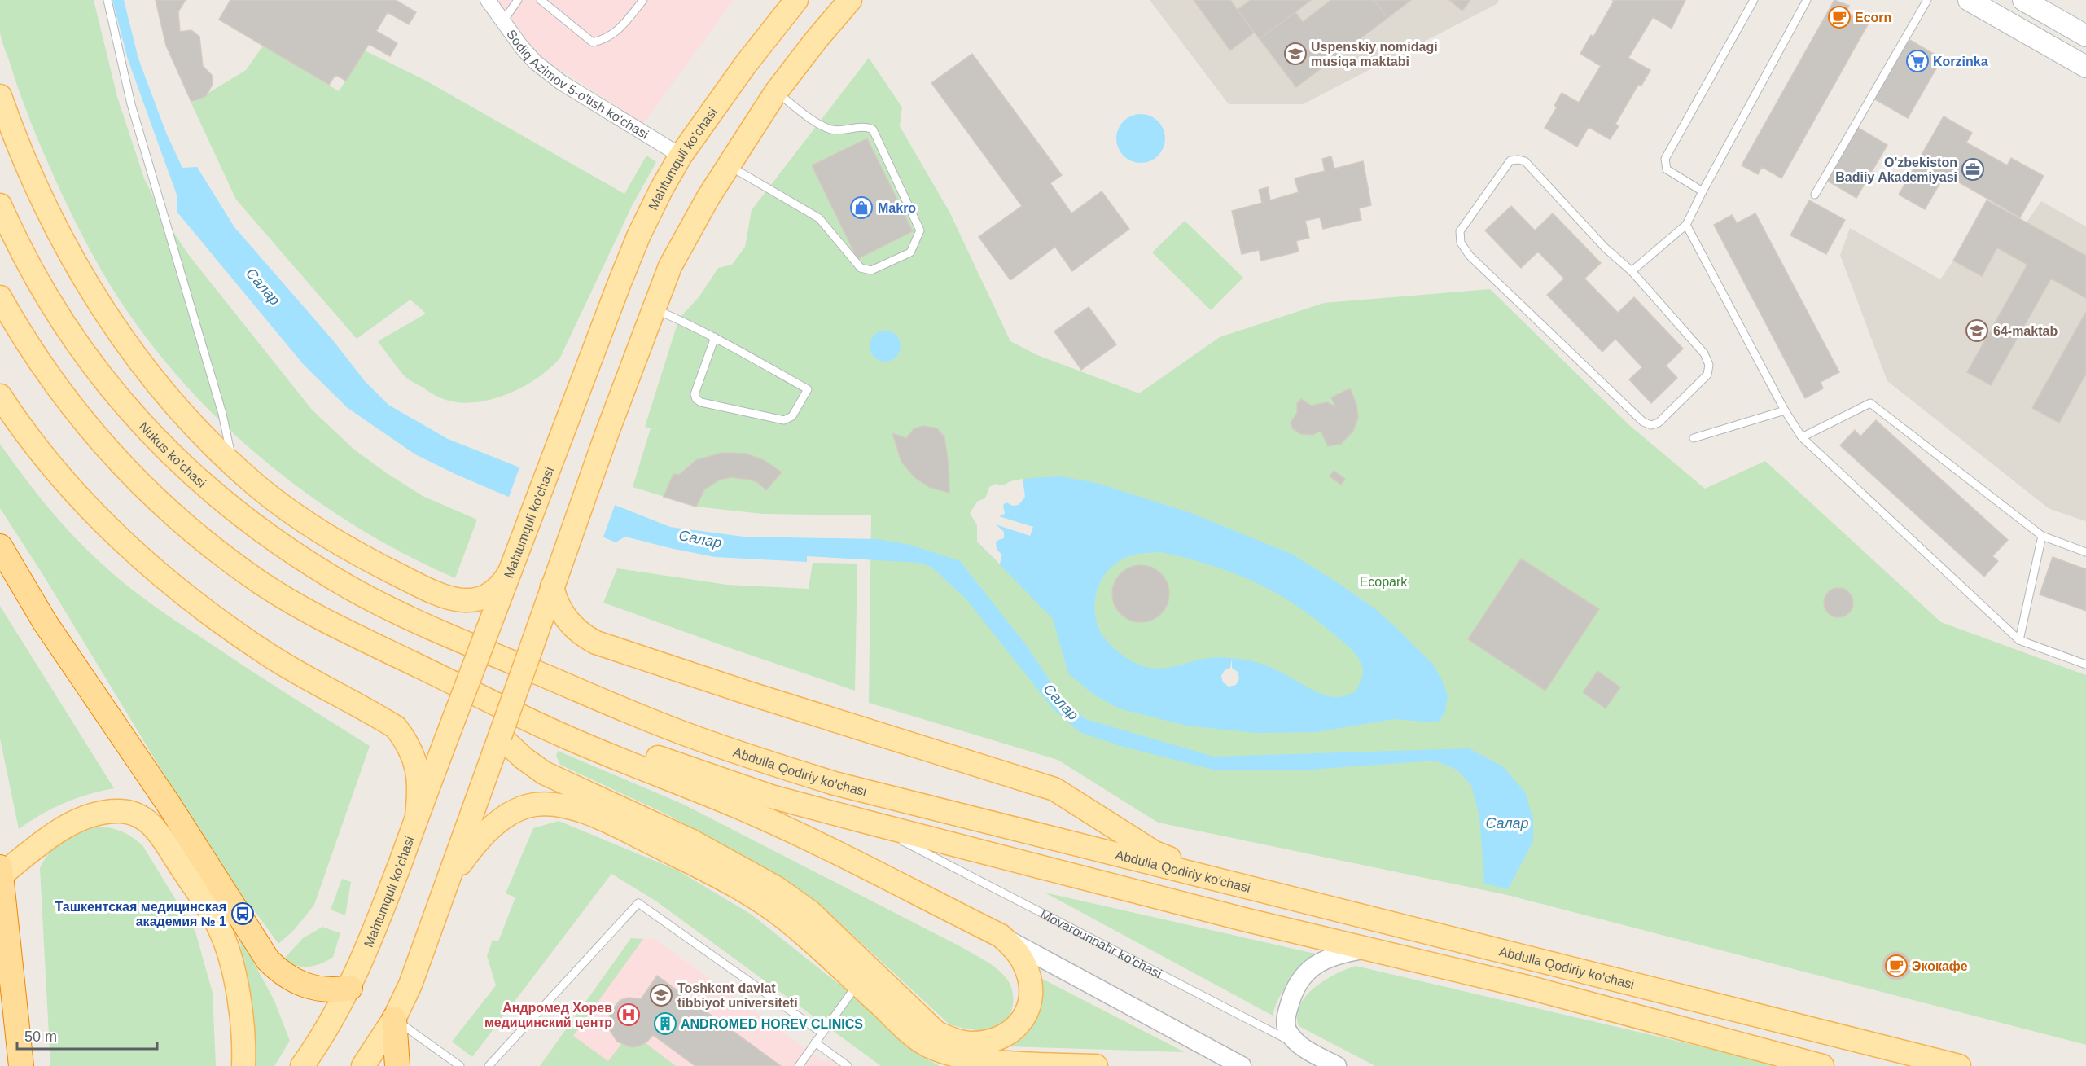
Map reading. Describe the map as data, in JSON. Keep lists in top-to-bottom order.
{
  "streets": {
    "main road": ["Mahtumquli ko'chasi", "Nukus ko'chasi", "Abdulla Qodiriy ko'chasi"],
    "street": ["Sodiq Azimov 5-o'tish ko'chasi", "Movarounnahr ko'chasi"]
  },
  "crossings": [
    ["Sodiq Azimov 5-o'tish ko'chasi", "Mahtumquli ko'chasi"],
    ["Nukus ko'chasi", "Abdulla Qodiriy ko'chasi"]
  ],
  "water": ["Салар"],
  "parks": ["Ecopark"],
  "places": {
    "cafe": ["Ecorn", "Экокафе"],
    "school or university": ["Uspenskiy nomidagi musiqa maktabi", "64-maktab", "Toshkent davlat tibbiyot universiteti"],
    "supermarket": ["Korzinka"],
    "office": ["O'zbekiston Badiiy Akademiyasi"],
    "shop": ["Makro"],
    "bus stop": ["Ташкентская медицинская академия № 1"],
    "hospital": ["Андромед Хорев медицинский центр"],
    "building": ["ANDROMED HOREV CLINICS"]
  },
  "scale_bar": "50 m"
}
